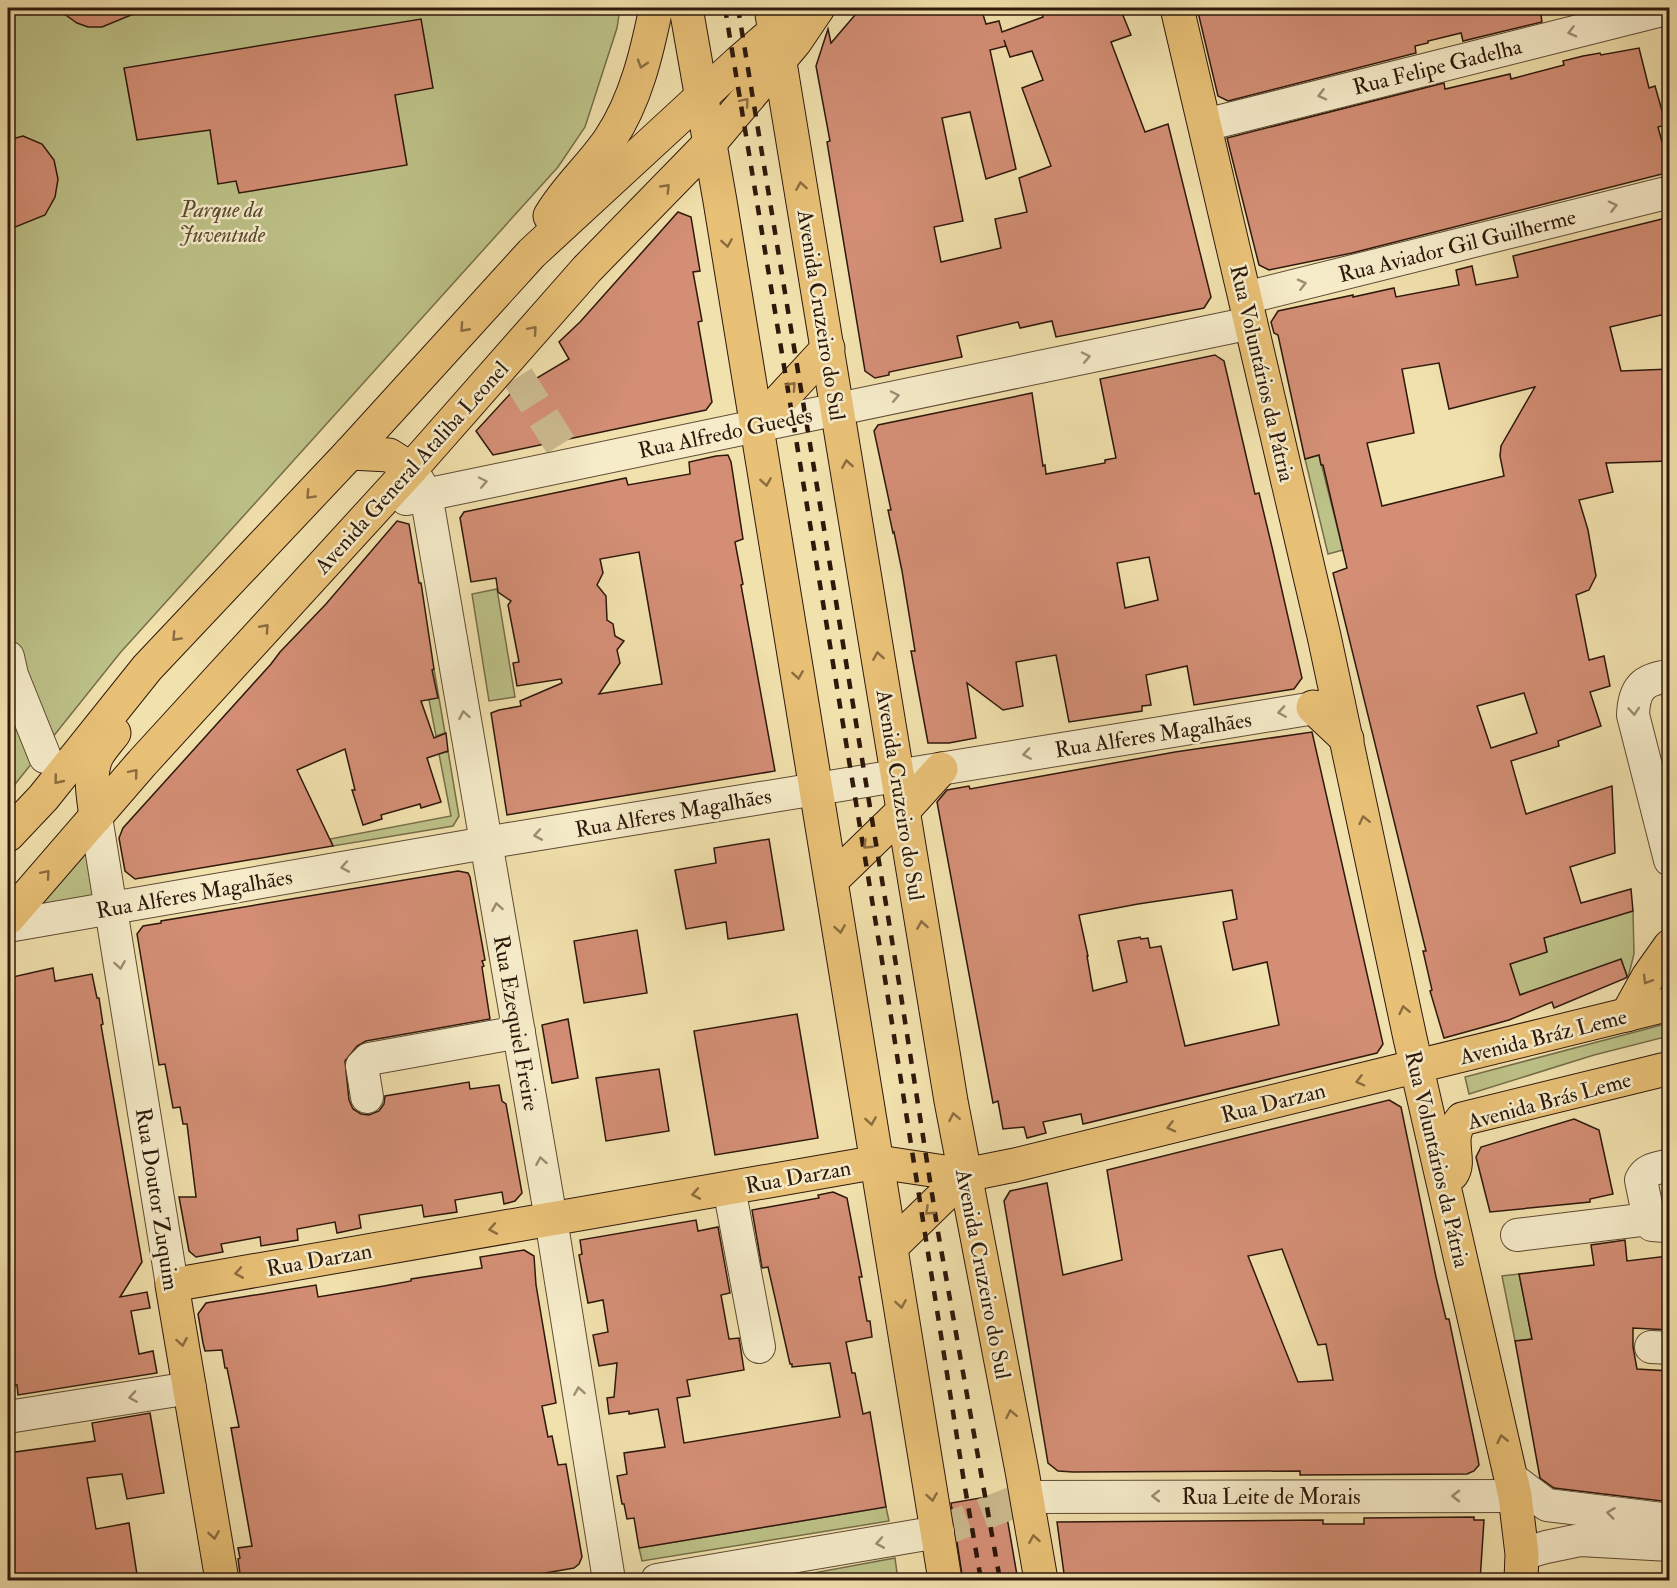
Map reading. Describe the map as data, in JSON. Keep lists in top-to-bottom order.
{
  "streets": {
    "main road": [
      "Avenida Cruzeiro do Sul",
      "Rua Voluntários da Pátria",
      "Avenida General Ataliba Leonel",
      "Avenida Bráz Leme",
      "Avenida Brás Leme",
      "Rua Darzan",
      "Rua Doutor Zuquim"
    ],
    "street": [
      "Rua Felipe Gadelha",
      "Rua Aviador Gil Guilherme",
      "Rua Alfredo Guedes",
      "Rua Alferes Magalhães",
      "Rua Ezequiel Freire",
      "Rua Leite de Morais"
    ]
  },
  "crossings": [
    ["Rua Felipe Gadelha", "Rua Voluntários da Pátria"],
    ["Rua Aviador Gil Guilherme", "Rua Voluntários da Pátria"],
    ["Rua Aviador Gil Guilherme", "Rua Alfredo Guedes"],
    ["Avenida Cruzeiro do Sul", "Rua Alfredo Guedes"],
    ["Avenida Cruzeiro do Sul", "Avenida General Ataliba Leonel"],
    ["Avenida Cruzeiro do Sul", "Rua Alferes Magalhães"],
    ["Avenida Cruzeiro do Sul", "Rua Darzan"],
    ["Avenida Cruzeiro do Sul", "Rua Leite de Morais"],
    ["Rua Voluntários da Pátria", "Rua Alfredo Guedes"],
    ["Rua Voluntários da Pátria", "Rua Alferes Magalhães"],
    ["Rua Voluntários da Pátria", "Avenida Bráz Leme"],
    ["Rua Voluntários da Pátria", "Avenida Brás Leme"],
    ["Rua Voluntários da Pátria", "Rua Darzan"],
    ["Rua Voluntários da Pátria", "Rua Leite de Morais"],
    ["Rua Alfredo Guedes", "Avenida General Ataliba Leonel"],
    ["Rua Alfredo Guedes", "Rua Ezequiel Freire"],
    ["Avenida General Ataliba Leonel", "Rua Ezequiel Freire"],
    ["Avenida General Ataliba Leonel", "Rua Doutor Zuquim"],
    ["Rua Alferes Magalhães", "Rua Ezequiel Freire"],
    ["Rua Alferes Magalhães", "Rua Doutor Zuquim"],
    ["Rua Ezequiel Freire", "Rua Darzan"],
    ["Avenida Bráz Leme", "Rua Darzan"],
    ["Rua Darzan", "Rua Doutor Zuquim"]
  ],
  "one_way": [
    "Rua Felipe Gadelha",
    "Rua Aviador Gil Guilherme",
    "Rua Voluntários da Pátria",
    "Rua Alfredo Guedes",
    "Rua Alferes Magalhães",
    "Rua Ezequiel Freire",
    "Rua Darzan",
    "Rua Doutor Zuquim",
    "Rua Leite de Morais"
  ],
  "parks": ["Parque da Juventude"]
}
